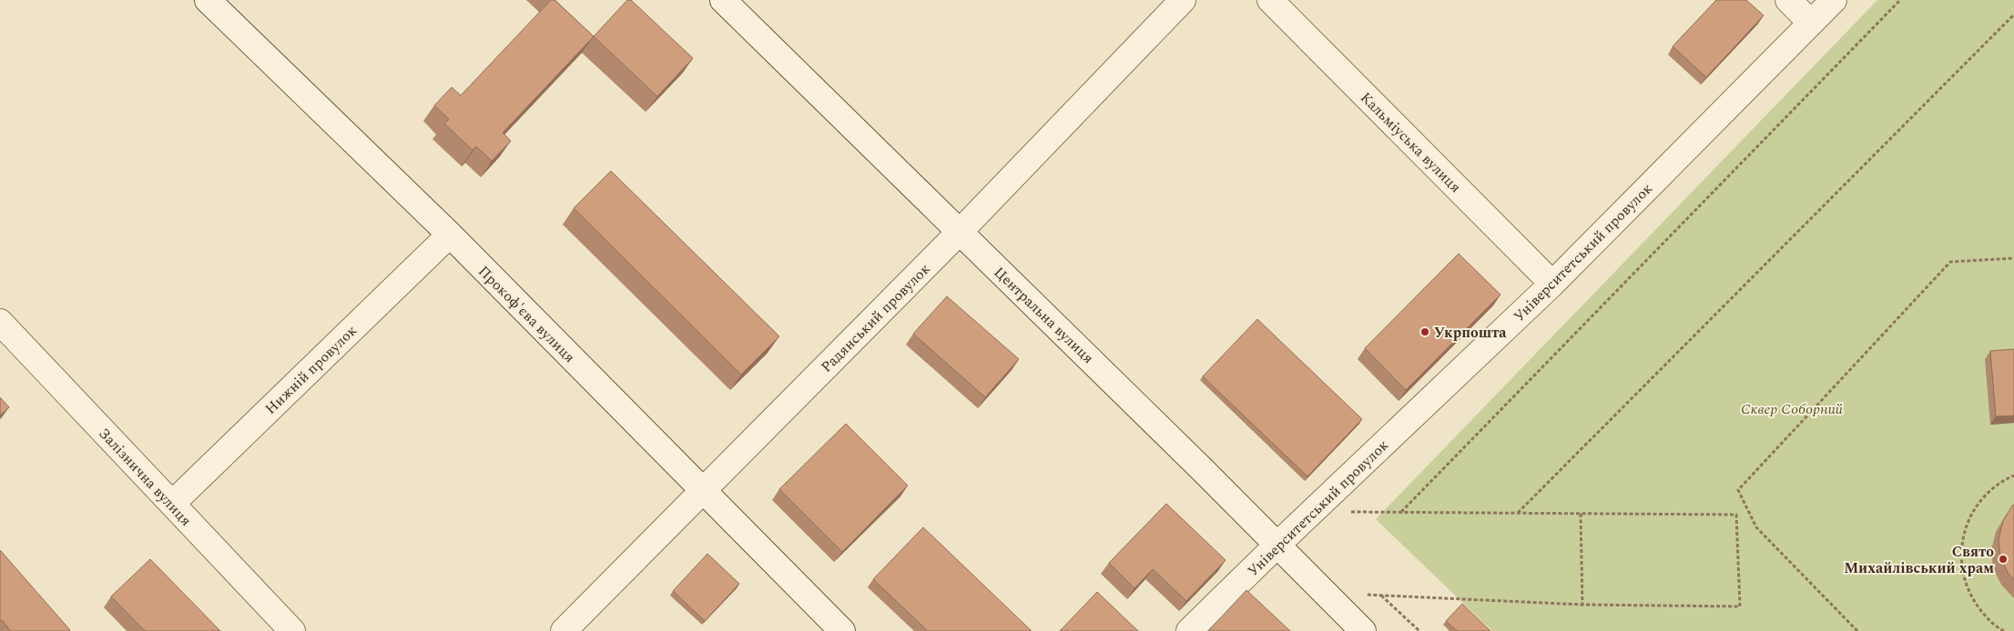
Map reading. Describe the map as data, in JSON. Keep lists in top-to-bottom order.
{
  "streets": {
    "street": [
      "Кальміуська вулиця",
      "Університетський провулок",
      "Прокоф'єва вулиця",
      "Центральна вулиця",
      "Радянський провулок",
      "Нижній провулок",
      "Залізнична вулиця"
    ]
  },
  "crossings": [
    ["Кальміуська вулиця", "Університетський провулок"],
    ["Університетський провулок", "Центральна вулиця"],
    ["Прокоф'єва вулиця", "Радянський провулок"],
    ["Прокоф'єва вулиця", "Нижній провулок"],
    ["Центральна вулиця", "Радянський провулок"],
    ["Нижній провулок", "Залізнична вулиця"]
  ],
  "parks": ["Сквер Соборний"],
  "places": ["Укрпошта", "Свято Михайлівський храм"]
}
